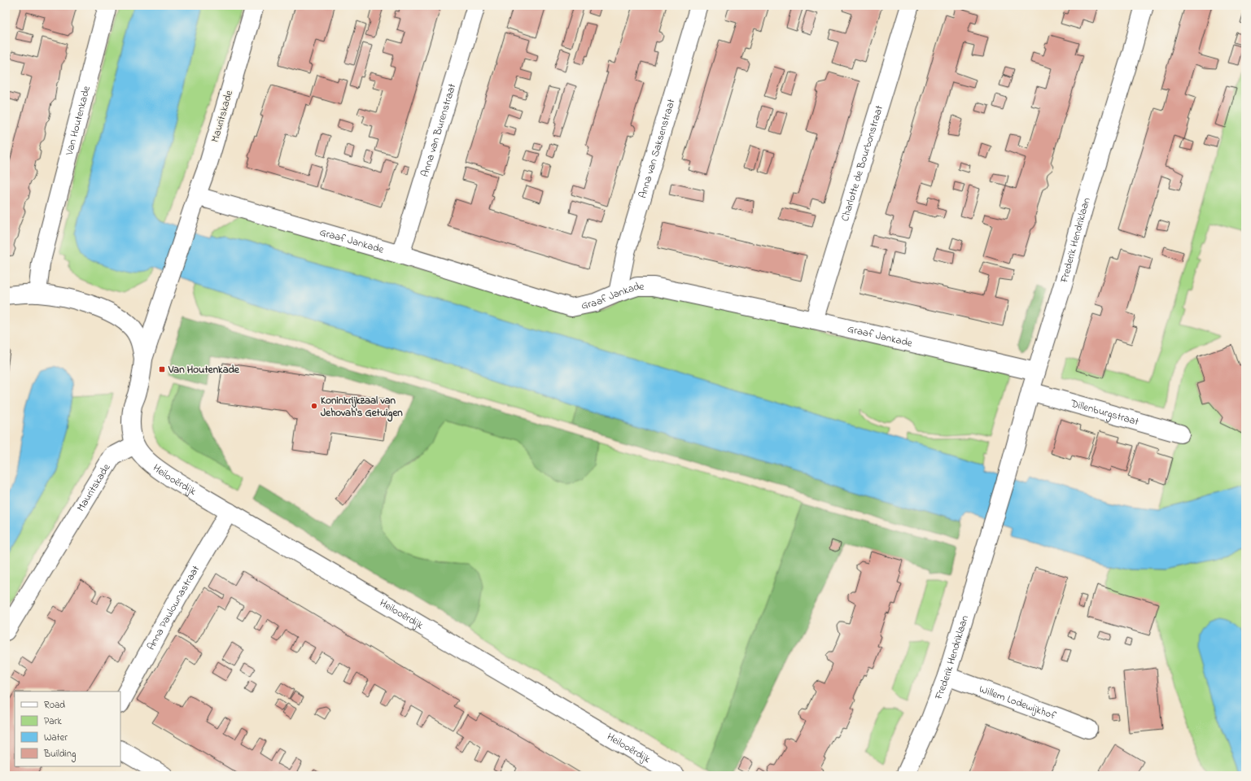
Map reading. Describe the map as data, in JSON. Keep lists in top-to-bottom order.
{
  "streets": {
    "street": [
      "Mauritskade",
      "Van Houtenkade",
      "Anna van Burenstraat",
      "Anna van Saksenstraat",
      "Charlotte de Bourbonstraat",
      "Graaf Jankade",
      "Frederik Hendriklaan",
      "Dillenburgstraat",
      "Heilooërdijk",
      "Anna Paulownastraat",
      "Willem Lodewijkhof"
    ]
  },
  "crossings": [
    ["Mauritskade", "Graaf Jankade"],
    ["Mauritskade", "Heilooërdijk"],
    ["Anna van Burenstraat", "Graaf Jankade"],
    ["Anna van Saksenstraat", "Graaf Jankade"],
    ["Charlotte de Bourbonstraat", "Graaf Jankade"],
    ["Graaf Jankade", "Frederik Hendriklaan"],
    ["Frederik Hendriklaan", "Dillenburgstraat"],
    ["Frederik Hendriklaan", "Willem Lodewijkhof"],
    ["Heilooërdijk", "Anna Paulownastraat"]
  ],
  "places": {
    "transit": ["Van Houtenkade"],
    "other": ["Koninkrijkzaal van Jehovah's Getuigen"]
  },
  "legend": [
    "Road",
    "Park",
    "Water",
    "Building"
  ]
}
